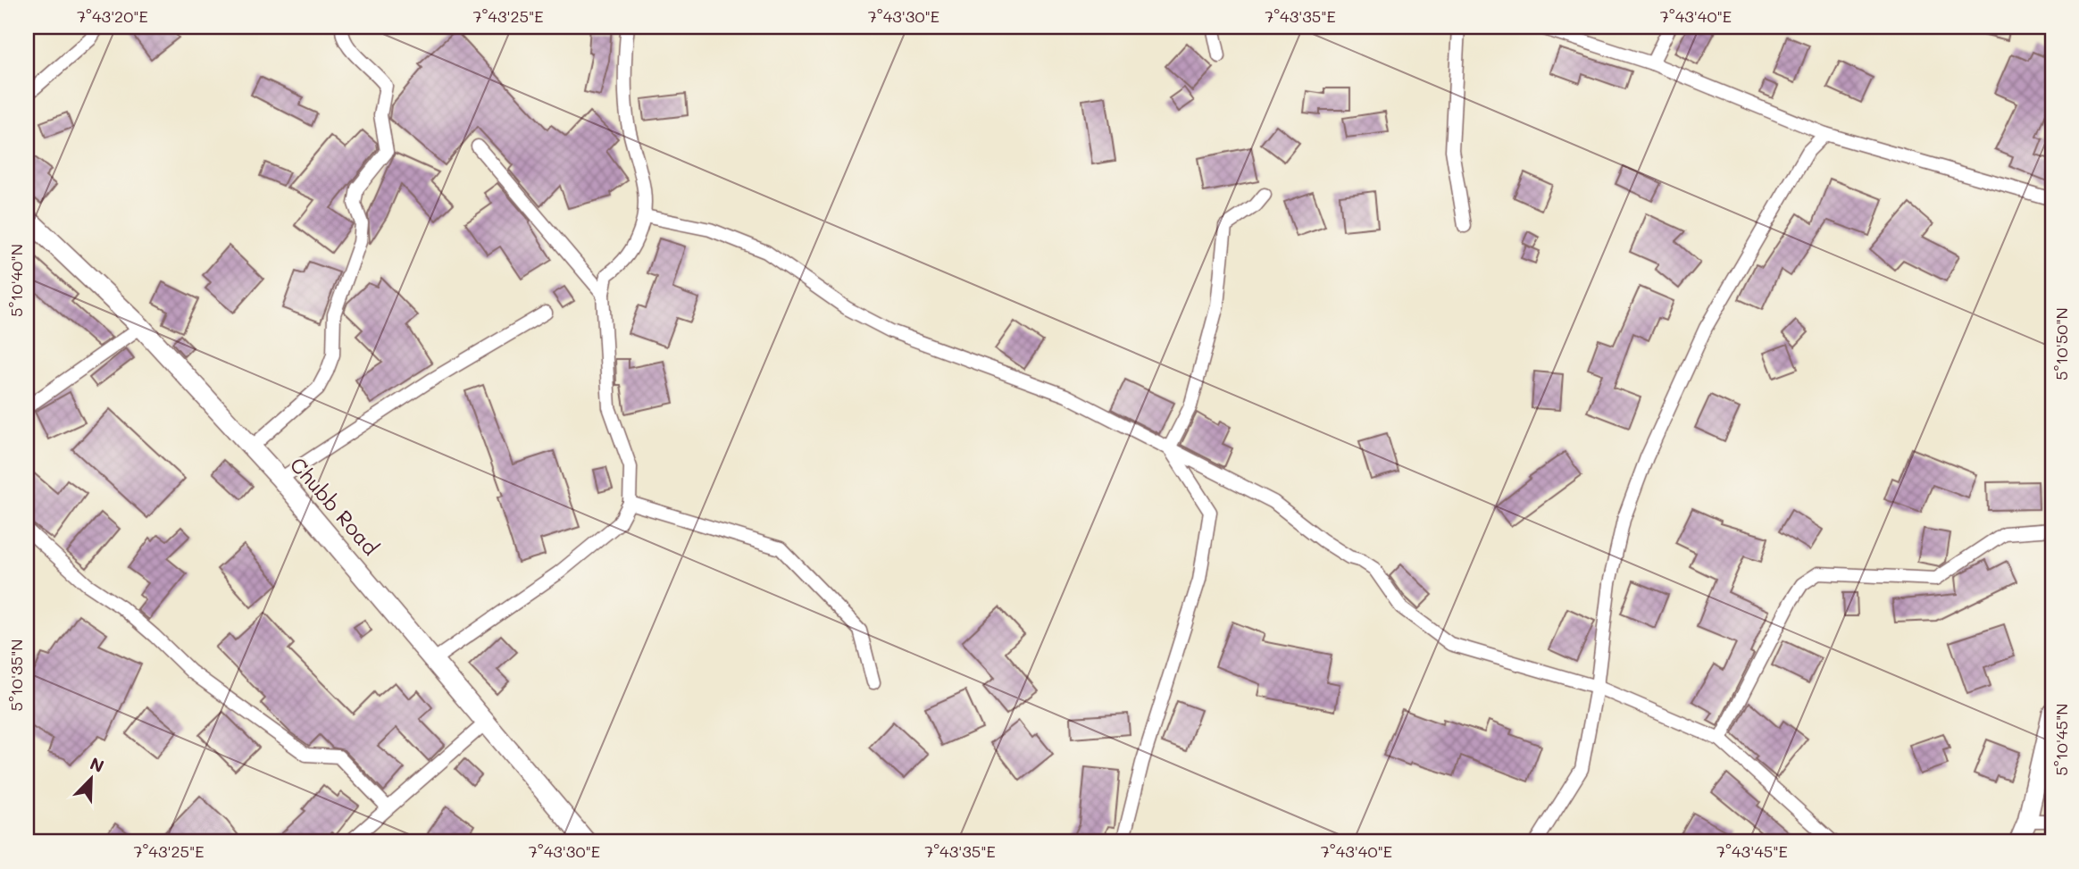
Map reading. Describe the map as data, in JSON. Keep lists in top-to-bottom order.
{
  "streets": {
    "street": ["Chubb Road"]
  },
  "north": "top right",
  "coordinates": [
    "7°43'20\"E",
    "7°43'25\"E",
    "7°43'30\"E",
    "7°43'35\"E",
    "7°43'40\"E",
    "5°10'40\"N",
    "5°10'50\"N",
    "5°10'35\"N",
    "5°10'45\"N",
    "7°43'45\"E"
  ]
}
